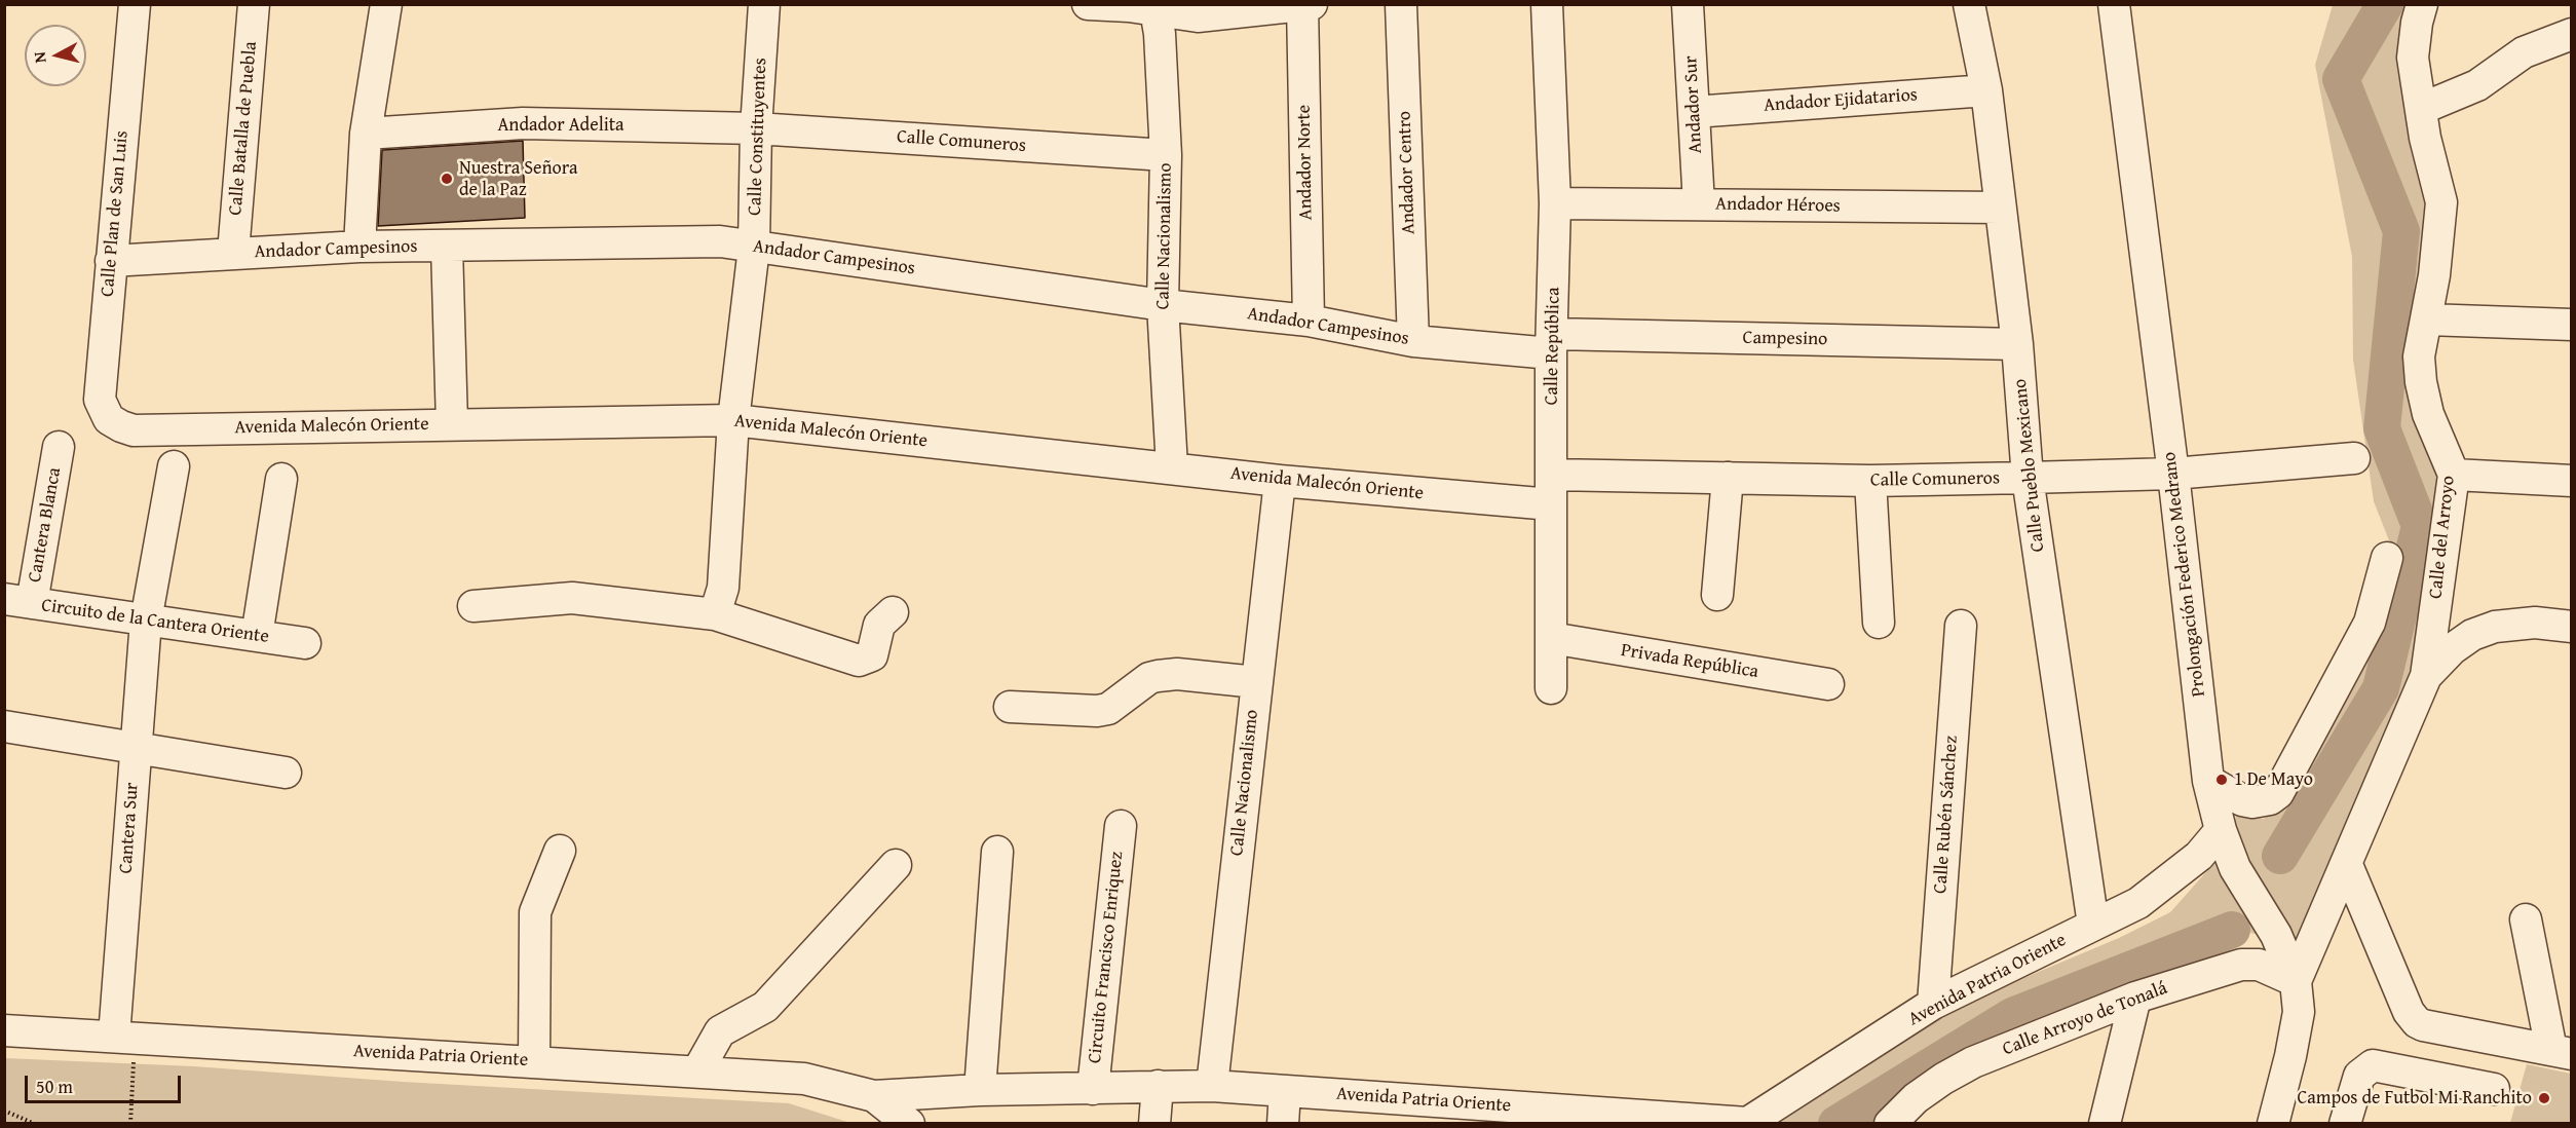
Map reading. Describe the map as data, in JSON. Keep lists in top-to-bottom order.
{
  "streets": {
    "street": [
      "Andador Ejidatarios",
      "Andador Sur",
      "Andador Adelita",
      "Calle Batalla de Puebla",
      "Calle Constituyentes",
      "Calle Comuneros",
      "Andador Norte",
      "Andador Centro",
      "Andador Héroes",
      "Calle Plan de San Luis",
      "Calle Nacionalismo",
      "Andador Campesinos",
      "Campesino",
      "Calle República",
      "Avenida Malecón Oriente",
      "Calle Pueblo Mexicano",
      "Cantera Blanca",
      "Calle del Arroyo",
      "Prolongación Federico Medrano",
      "Circuito de la Cantera Oriente",
      "Privada República",
      "Calle Rubén Sánchez",
      "Cantera Sur",
      "Circuito Francisco Enriquez",
      "Avenida Patria Oriente",
      "Calle Arroyo de Tonalá"
    ]
  },
  "crossings": [
    ["Andador Ejidatarios", "Andador Sur"],
    ["Andador Ejidatarios", "Calle Pueblo Mexicano"],
    ["Andador Sur", "Andador Héroes"],
    ["Andador Adelita", "Calle Constituyentes"],
    ["Andador Adelita", "Calle Comuneros"],
    ["Calle Batalla de Puebla", "Andador Campesinos"],
    ["Calle Constituyentes", "Calle Comuneros"],
    ["Calle Constituyentes", "Andador Campesinos"],
    ["Calle Constituyentes", "Avenida Malecón Oriente"],
    ["Calle Comuneros", "Calle Nacionalismo"],
    ["Calle Comuneros", "Calle República"],
    ["Calle Comuneros", "Calle Pueblo Mexicano"],
    ["Calle Comuneros", "Prolongación Federico Medrano"],
    ["Andador Norte", "Andador Campesinos"],
    ["Andador Centro", "Andador Campesinos"],
    ["Andador Héroes", "Calle República"],
    ["Andador Héroes", "Calle Pueblo Mexicano"],
    ["Calle Plan de San Luis", "Andador Campesinos"],
    ["Calle Plan de San Luis", "Avenida Malecón Oriente"],
    ["Calle Nacionalismo", "Andador Campesinos"],
    ["Calle Nacionalismo", "Avenida Malecón Oriente"],
    ["Calle Nacionalismo", "Avenida Patria Oriente"],
    ["Andador Campesinos", "Campesino"],
    ["Andador Campesinos", "Calle República"],
    ["Campesino", "Calle República"],
    ["Campesino", "Calle Pueblo Mexicano"],
    ["Calle República", "Avenida Malecón Oriente"],
    ["Calle República", "Privada República"],
    ["Calle Pueblo Mexicano", "Avenida Patria Oriente"],
    ["Cantera Blanca", "Circuito de la Cantera Oriente"],
    ["Calle del Arroyo", "Prolongación Federico Medrano"],
    ["Calle del Arroyo", "Calle Arroyo de Tonalá"],
    ["Prolongación Federico Medrano", "Avenida Patria Oriente"],
    ["Prolongación Federico Medrano", "Calle Arroyo de Tonalá"],
    ["Circuito de la Cantera Oriente", "Cantera Sur"],
    ["Calle Rubén Sánchez", "Avenida Patria Oriente"],
    ["Cantera Sur", "Avenida Patria Oriente"],
    ["Circuito Francisco Enriquez", "Avenida Patria Oriente"]
  ],
  "places": ["Nuestra Señora de la Paz", "1 De Mayo", "Campos de Futbol Mi Ranchito"],
  "scale_bar": "50 m",
  "north": "left"
}
